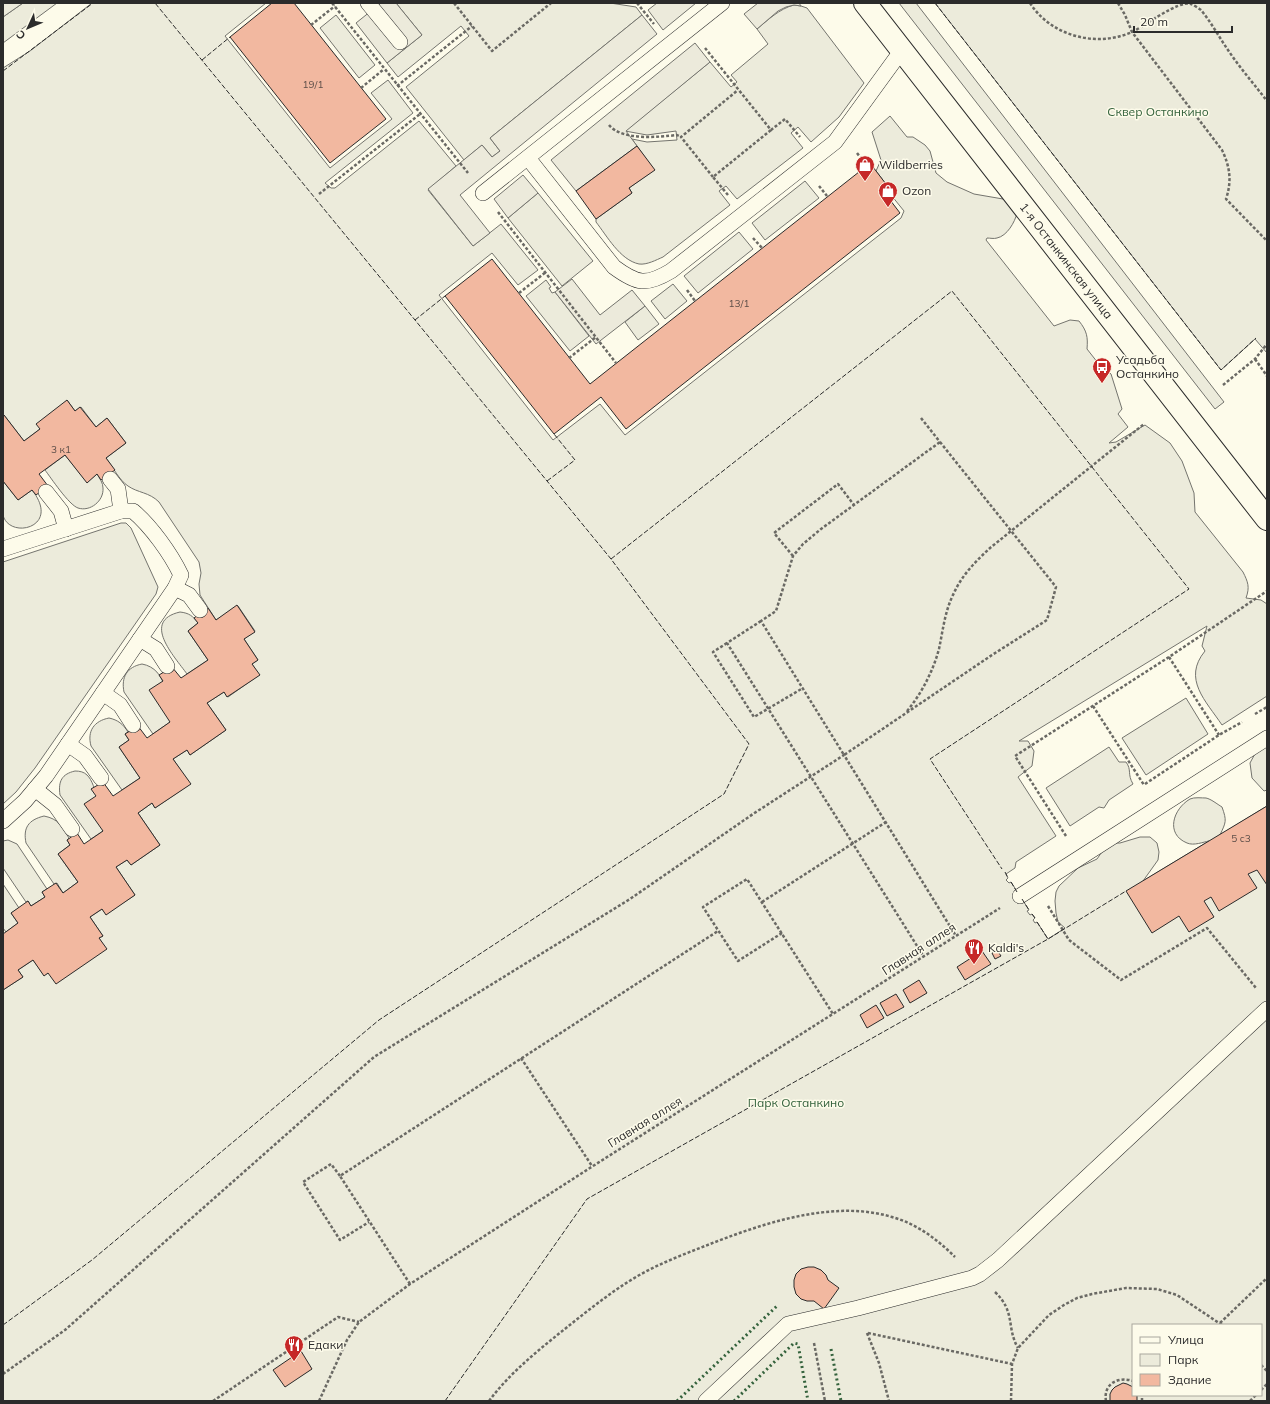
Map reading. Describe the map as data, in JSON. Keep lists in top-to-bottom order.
{
  "streets": {
    "street": ["1-я Останкинская улица"],
    "path": ["Главная аллея"]
  },
  "parks": ["Сквер Останкино", "Парк Останкино"],
  "places": {
    "shop": ["Wildberries", "Ozon"],
    "bus stop": ["Усадьба Останкино"],
    "restaurant": ["Kaldi's", "Едаки"]
  },
  "house_numbers": [
    "19/1",
    "13/1",
    "3 к1",
    "5 с3"
  ],
  "legend": ["Улица", "Парк", "Здание"],
  "scale_bar": "20 m",
  "north": "bottom left"
}
